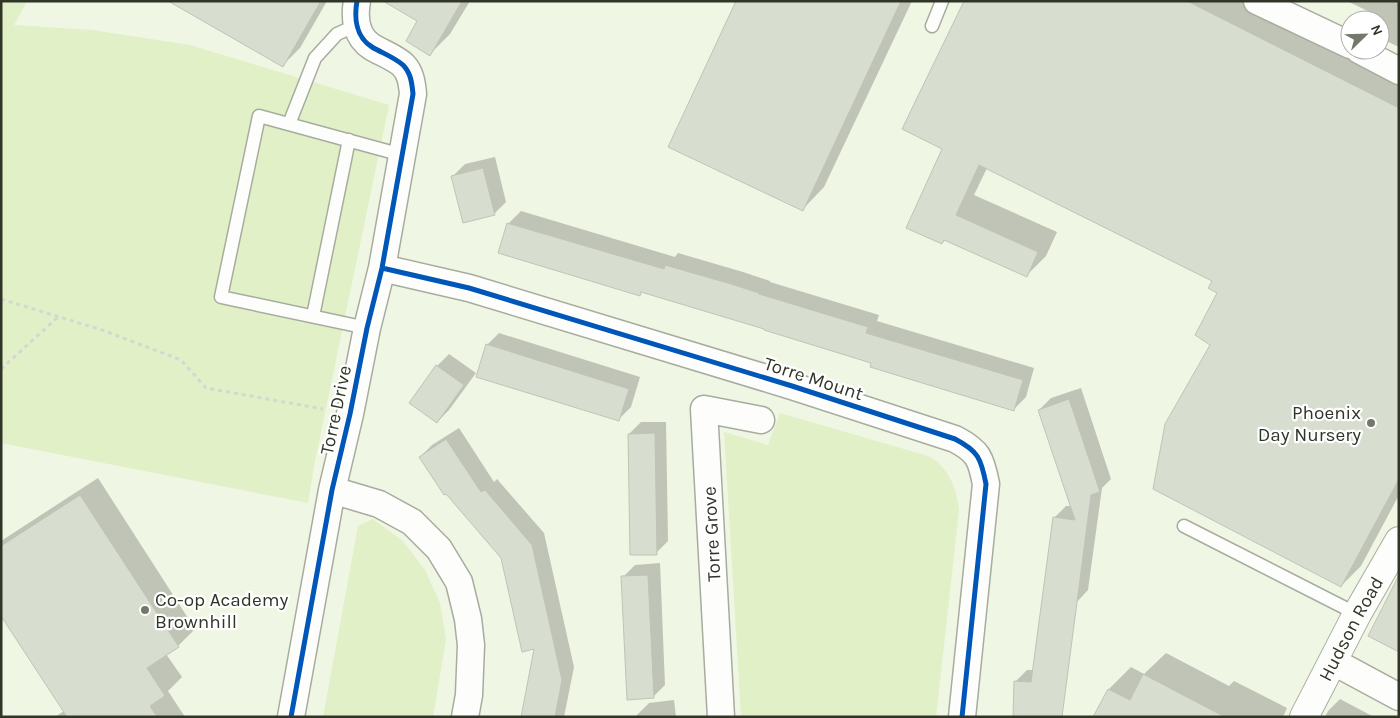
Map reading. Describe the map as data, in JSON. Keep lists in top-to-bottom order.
{
  "streets": {
    "street": [
      "Torre Mount",
      "Torre Drive",
      "Torre Grove",
      "Hudson Road"
    ]
  },
  "crossings": [
    ["Torre Mount", "Torre Drive"]
  ],
  "places": ["Phoenix Day Nursery", "Co-op Academy Brownhill"],
  "north": "top right"
}
